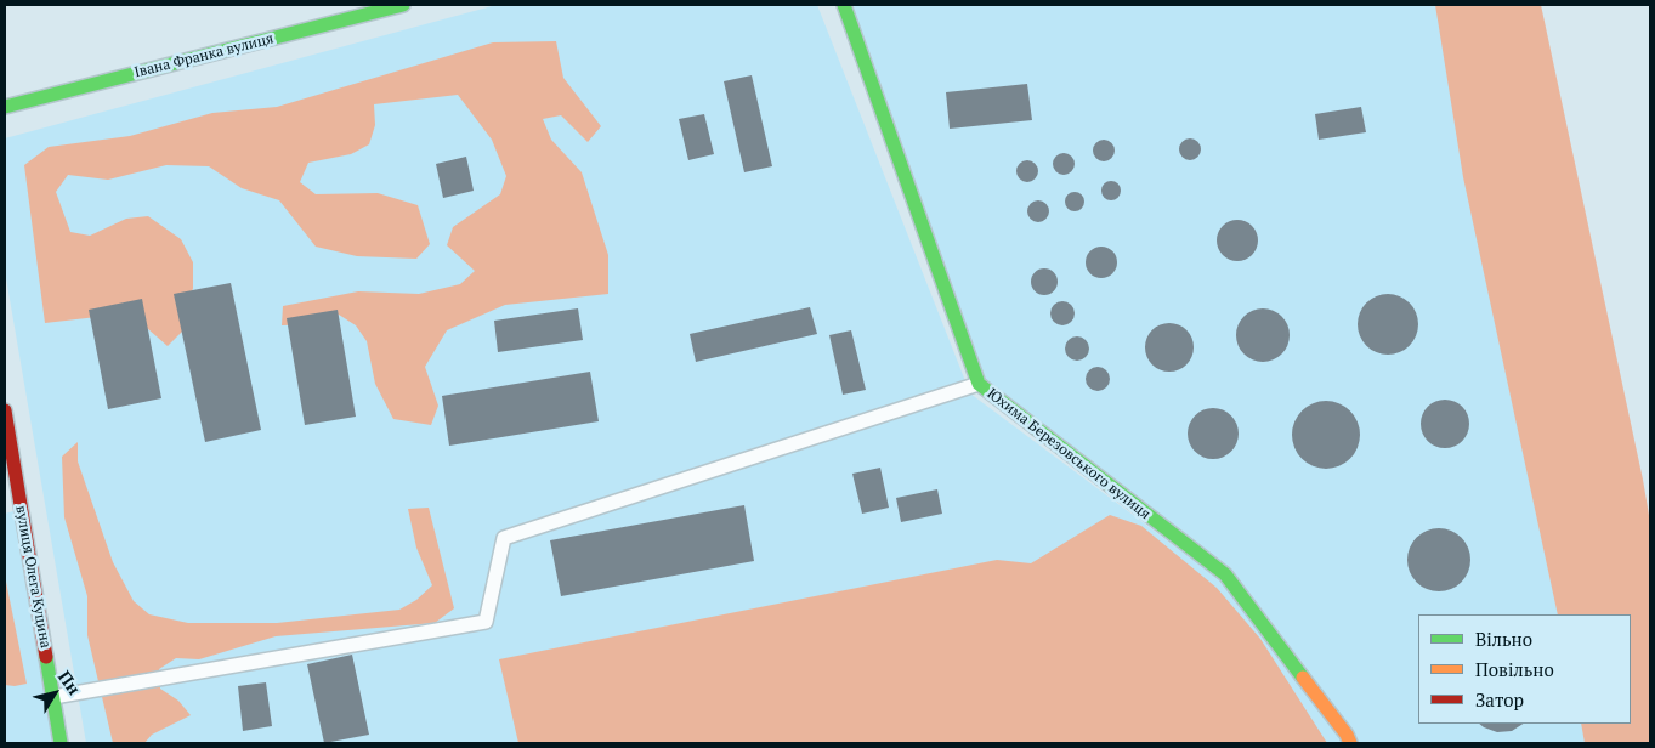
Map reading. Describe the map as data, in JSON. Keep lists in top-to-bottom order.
{
  "streets": {
    "street": ["Івана Франка вулиця", "Юхима Березовського вулиця", "вулиця Олега Куцина"]
  },
  "legend": ["Вільно", "Повільно", "Затор"],
  "north": "top right"
}
